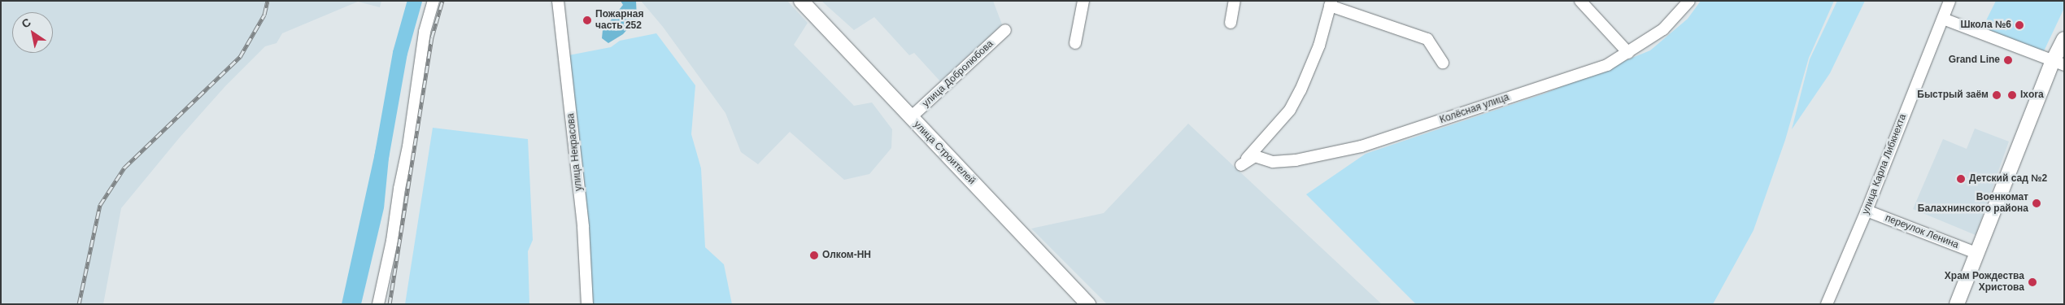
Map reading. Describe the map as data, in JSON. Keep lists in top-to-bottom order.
{
  "streets": {
    "main road": ["улица Строителей"],
    "street": [
      "улица Добролюбова",
      "Колёсная улица",
      "улица Некрасова",
      "улица Карла Либкнехта",
      "переулок Ленина"
    ]
  },
  "crossings": [
    ["улица Добролюбова", "улица Строителей"],
    ["улица Карла Либкнехта", "переулок Ленина"]
  ],
  "places": [
    "Пожарная часть 252",
    "Школа №6",
    "Grand Line",
    "Быстрый заём",
    "Ixora",
    "Детский сад №2",
    "Военкомат Балахнинского района",
    "Олком-НН",
    "Храм Рождества Христова"
  ],
  "north": "top left"
}
